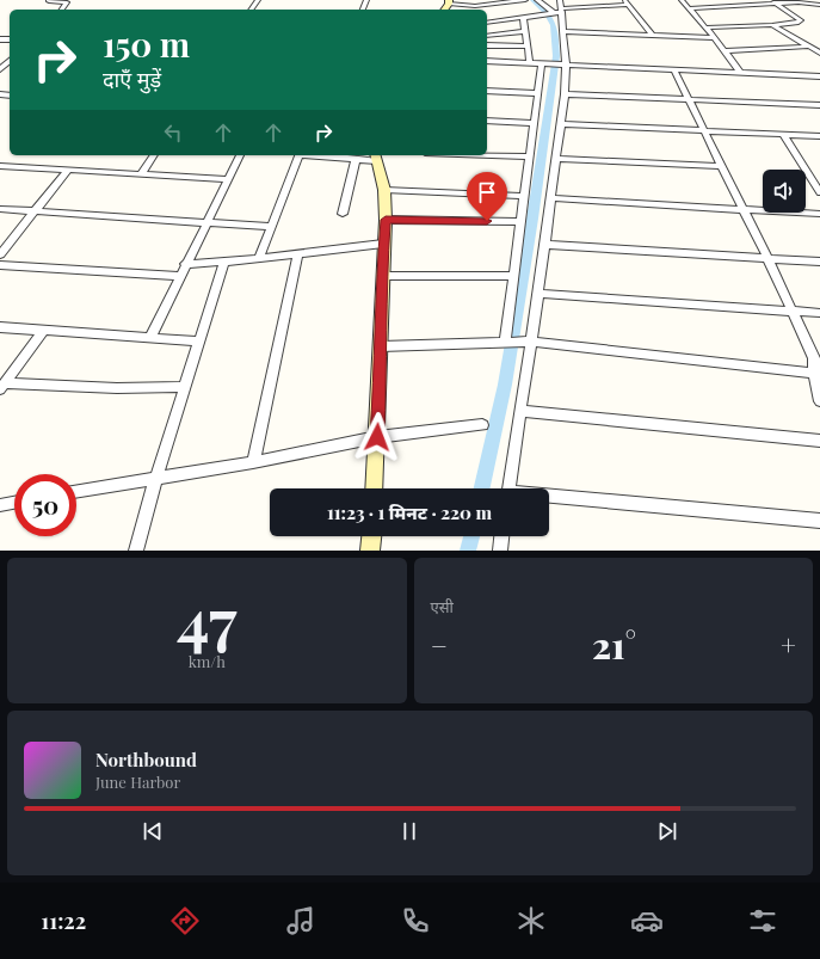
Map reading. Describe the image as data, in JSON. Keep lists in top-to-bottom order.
{
  "page": {
    "turn": ["150 m", "दाएँ मुड़ें"],
    "limit": "50",
    "trip": "11:23 · 1 मिनट · 220 m",
    "tile": [
      ["47", "km/h"],
      "एसी"
    ],
    "heat": ["−", "21°", "+"],
    "song": ["Northbound", "June Harbor"],
    "tabs": "11:22"
  }
}
